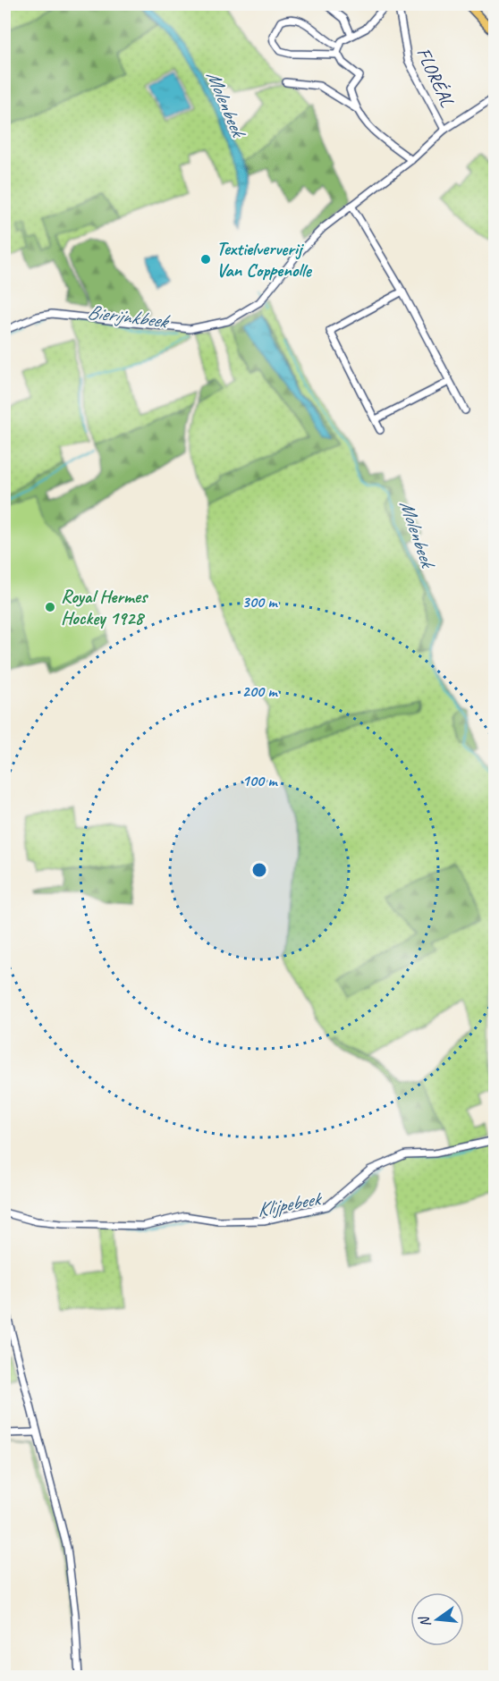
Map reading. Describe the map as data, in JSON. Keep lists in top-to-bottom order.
{
  "streets": {
    "street": ["FLORÉAL"]
  },
  "water": ["Molenbeek", "Bierijnkbeek", "Klijpebeek"],
  "places": ["Textielververij Van Coppenolle", "Royal Hermes Hockey 1928"],
  "north": "left",
  "rings": ["300 m", "200 m", "100 m"]
}
